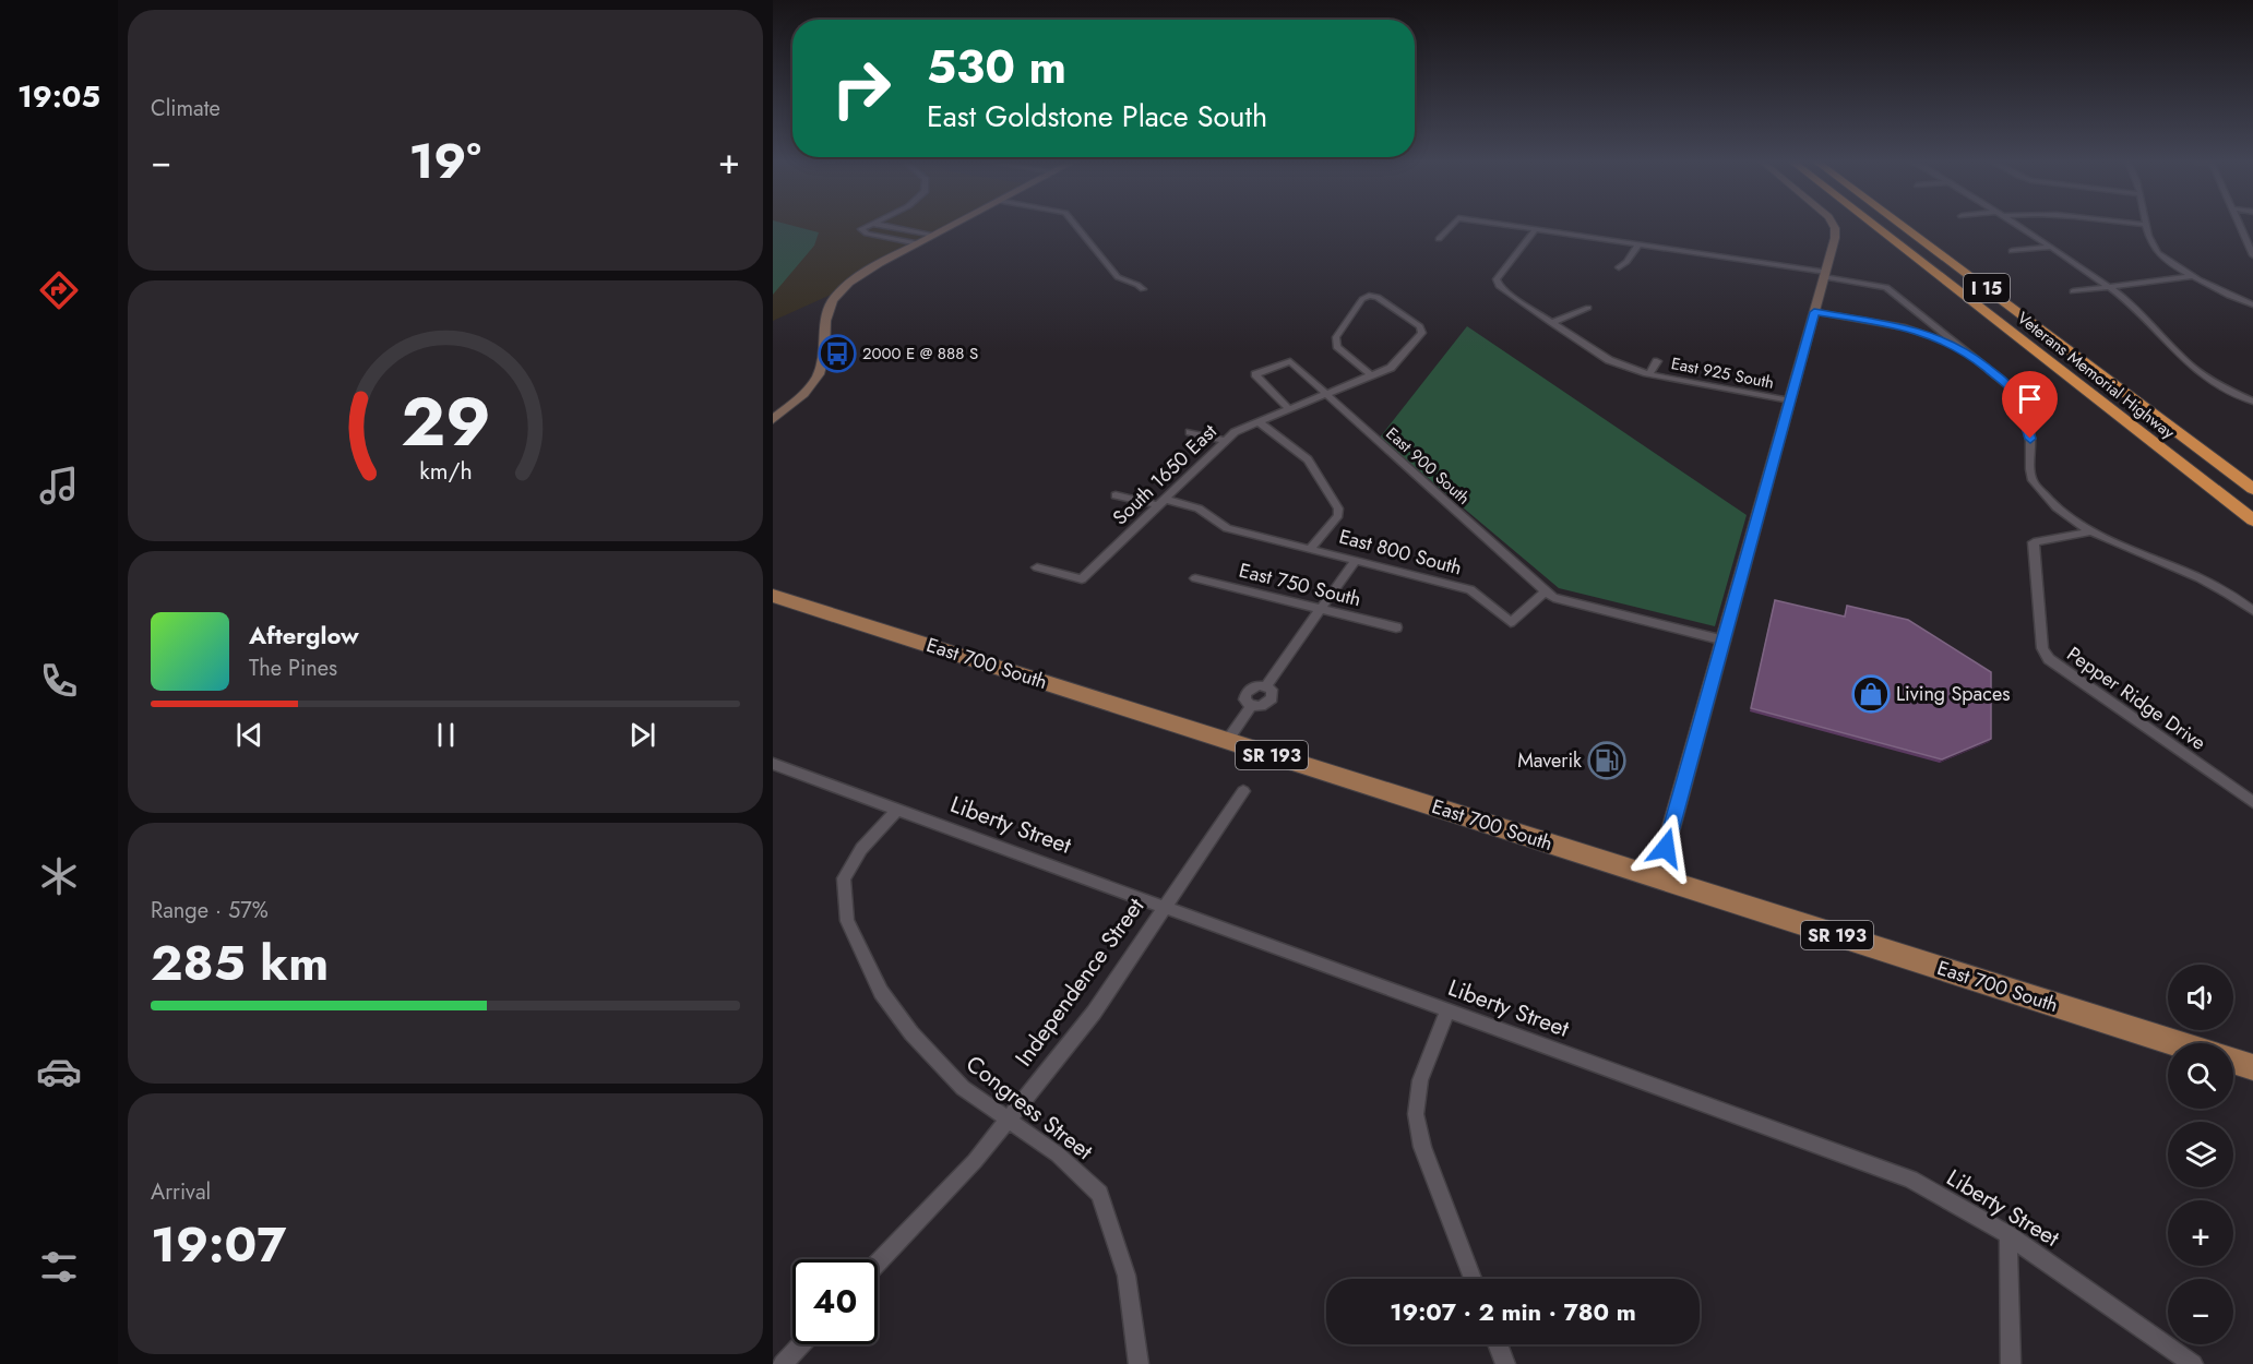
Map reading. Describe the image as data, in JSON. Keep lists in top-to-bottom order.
{
  "streets": {
    "highway": ["I 15", "Veterans Memorial Highway"],
    "main road": ["East 700 South", "SR 193"],
    "street": [
      "East 925 South",
      "East 900 South",
      "South 1650 East",
      "East 800 South",
      "East 750 South",
      "Pepper Ridge Drive",
      "Liberty Street",
      "Independence Street",
      "Congress Street"
    ]
  },
  "crossings": [
    ["East 900 South", "South 1650 East"],
    ["East 900 South", "East 800 South"],
    ["South 1650 East", "East 800 South"],
    ["Liberty Street", "Independence Street"],
    ["Liberty Street", "Congress Street"],
    ["Independence Street", "Congress Street"]
  ],
  "places": {
    "bus stop": ["2000 E @ 888 S"],
    "shop": ["Living Spaces"],
    "fuel station": ["Maverik"]
  },
  "page": {
    "tabs": "19:05",
    "tile": [
      "Climate",
      ["Range · 57%", "285 km"],
      ["Arrival", "19:07"]
    ],
    "turn": ["530 m", "East Goldstone Place South"],
    "heat": ["−", "19°", "+"],
    "song": ["Afterglow", "The Pines"],
    "map_buttons": ["+", "−"],
    "limit": "40",
    "trip": "19:07 · 2 min · 780 m",
    "gauge": ["29", "km/h"]
  }
}
